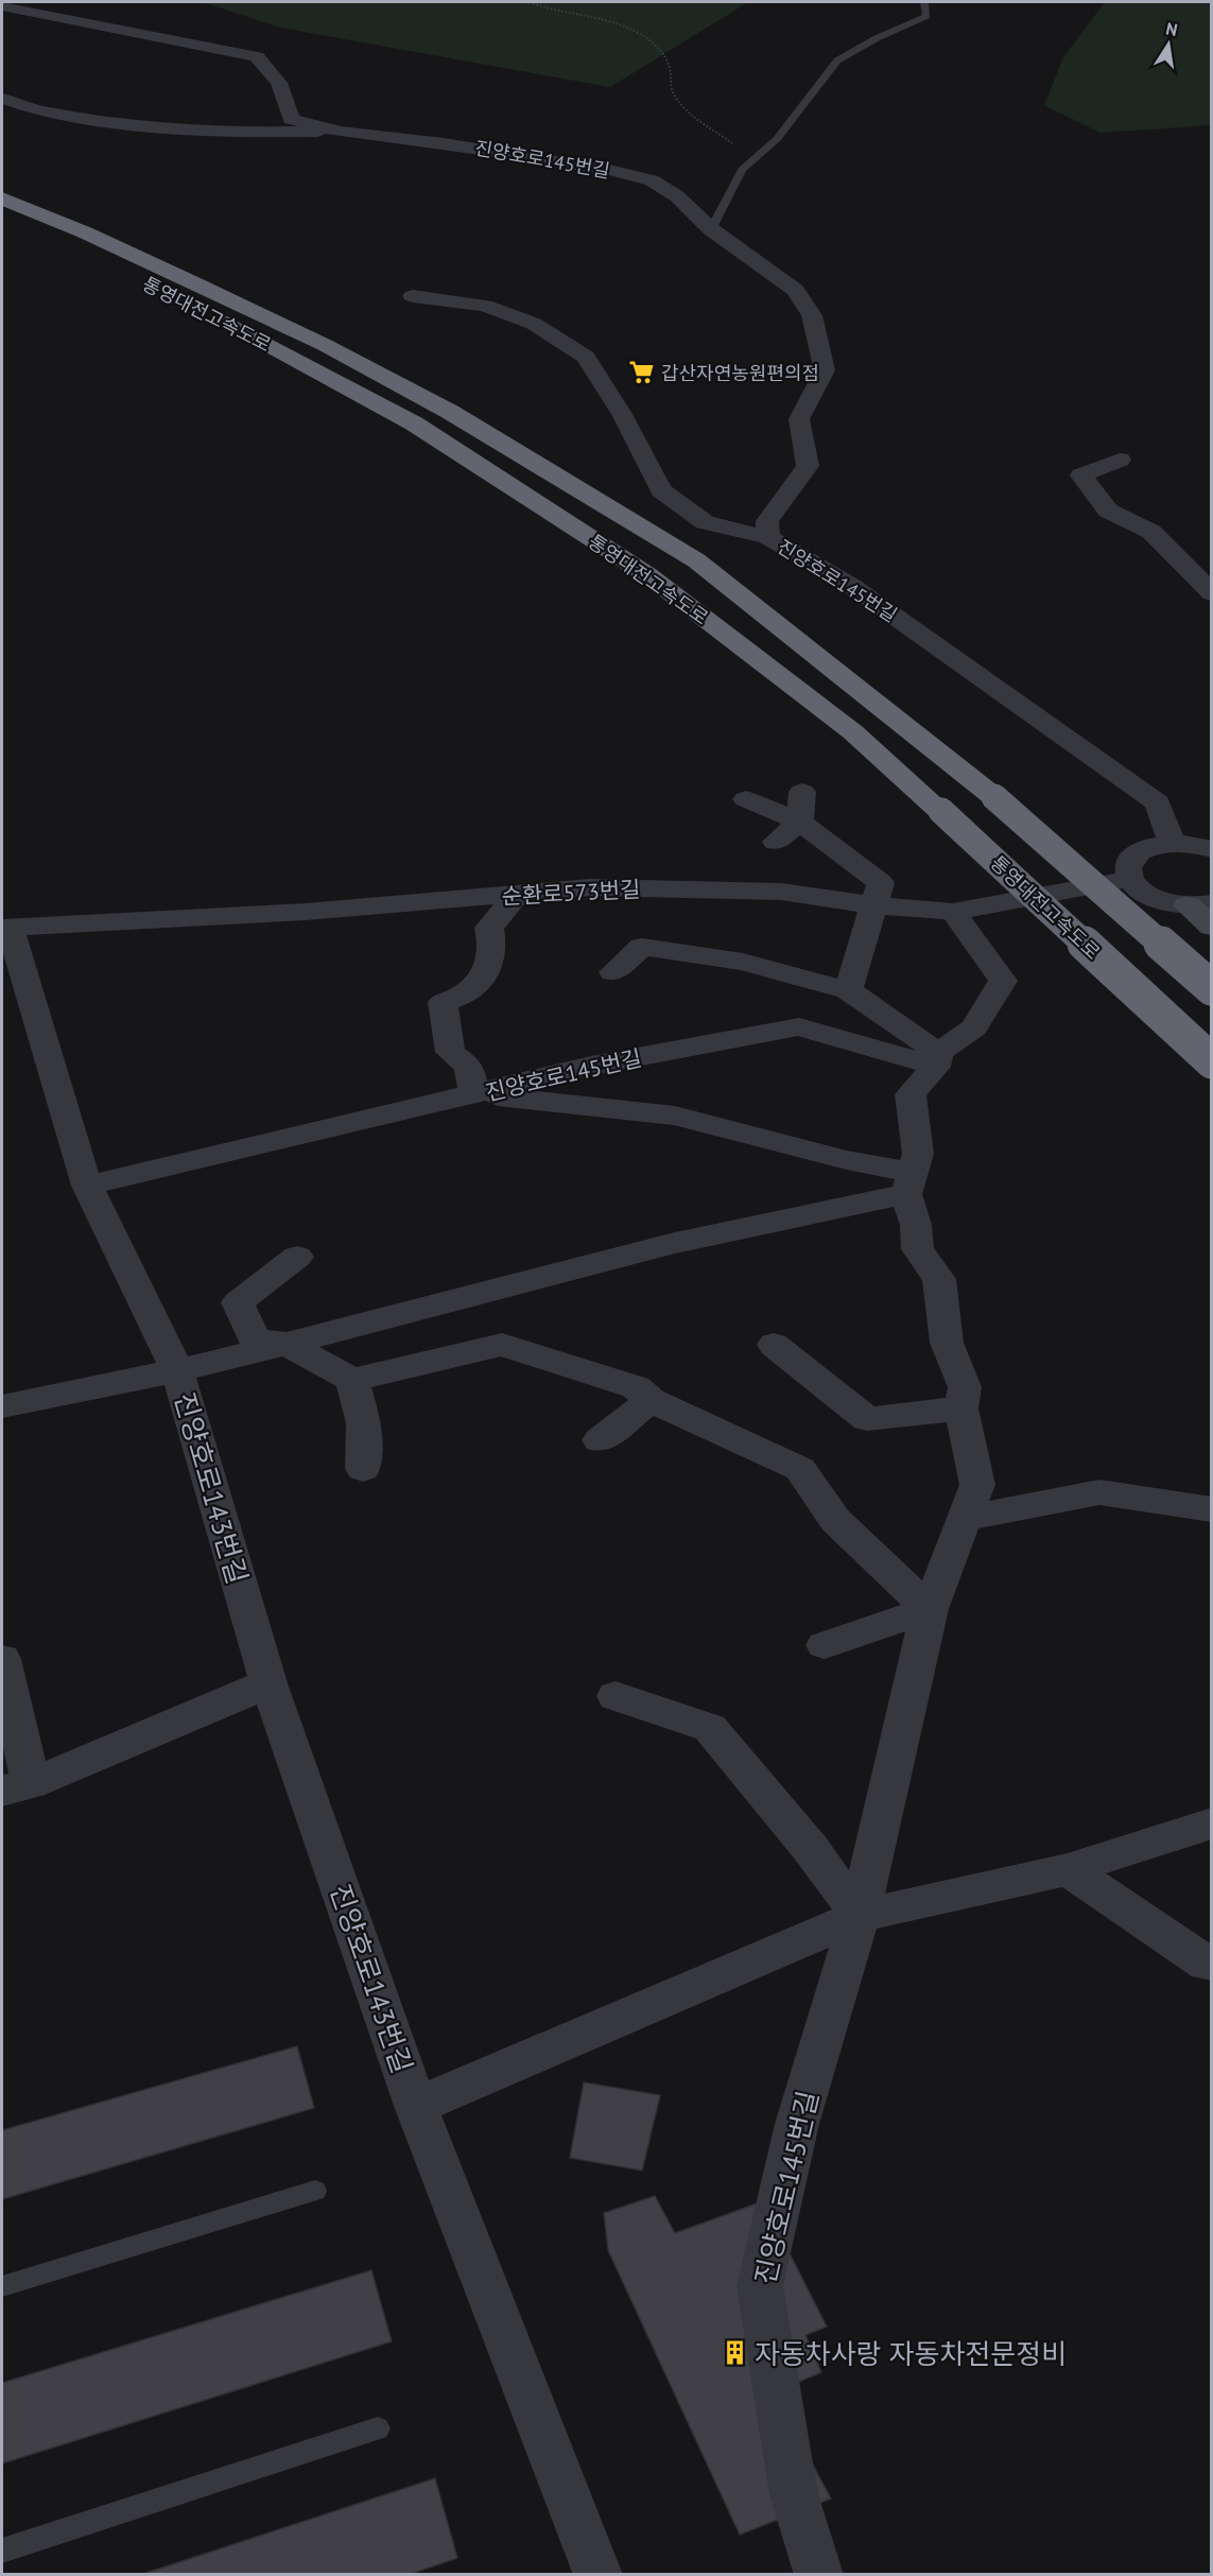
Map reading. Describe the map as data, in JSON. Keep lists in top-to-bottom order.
{
  "streets": {
    "highway": ["통영대전고속도로"],
    "street": ["진양호로145번길", "순환로573번길", "진양호로143번길"]
  },
  "crossings": [
    ["진양호로145번길", "순환로573번길"],
    ["순환로573번길", "진양호로143번길"]
  ],
  "places": {
    "supermarket": ["갑산자연농원편의점"],
    "building": ["자동차사랑 자동차전문정비"]
  },
  "north": "top"
}
